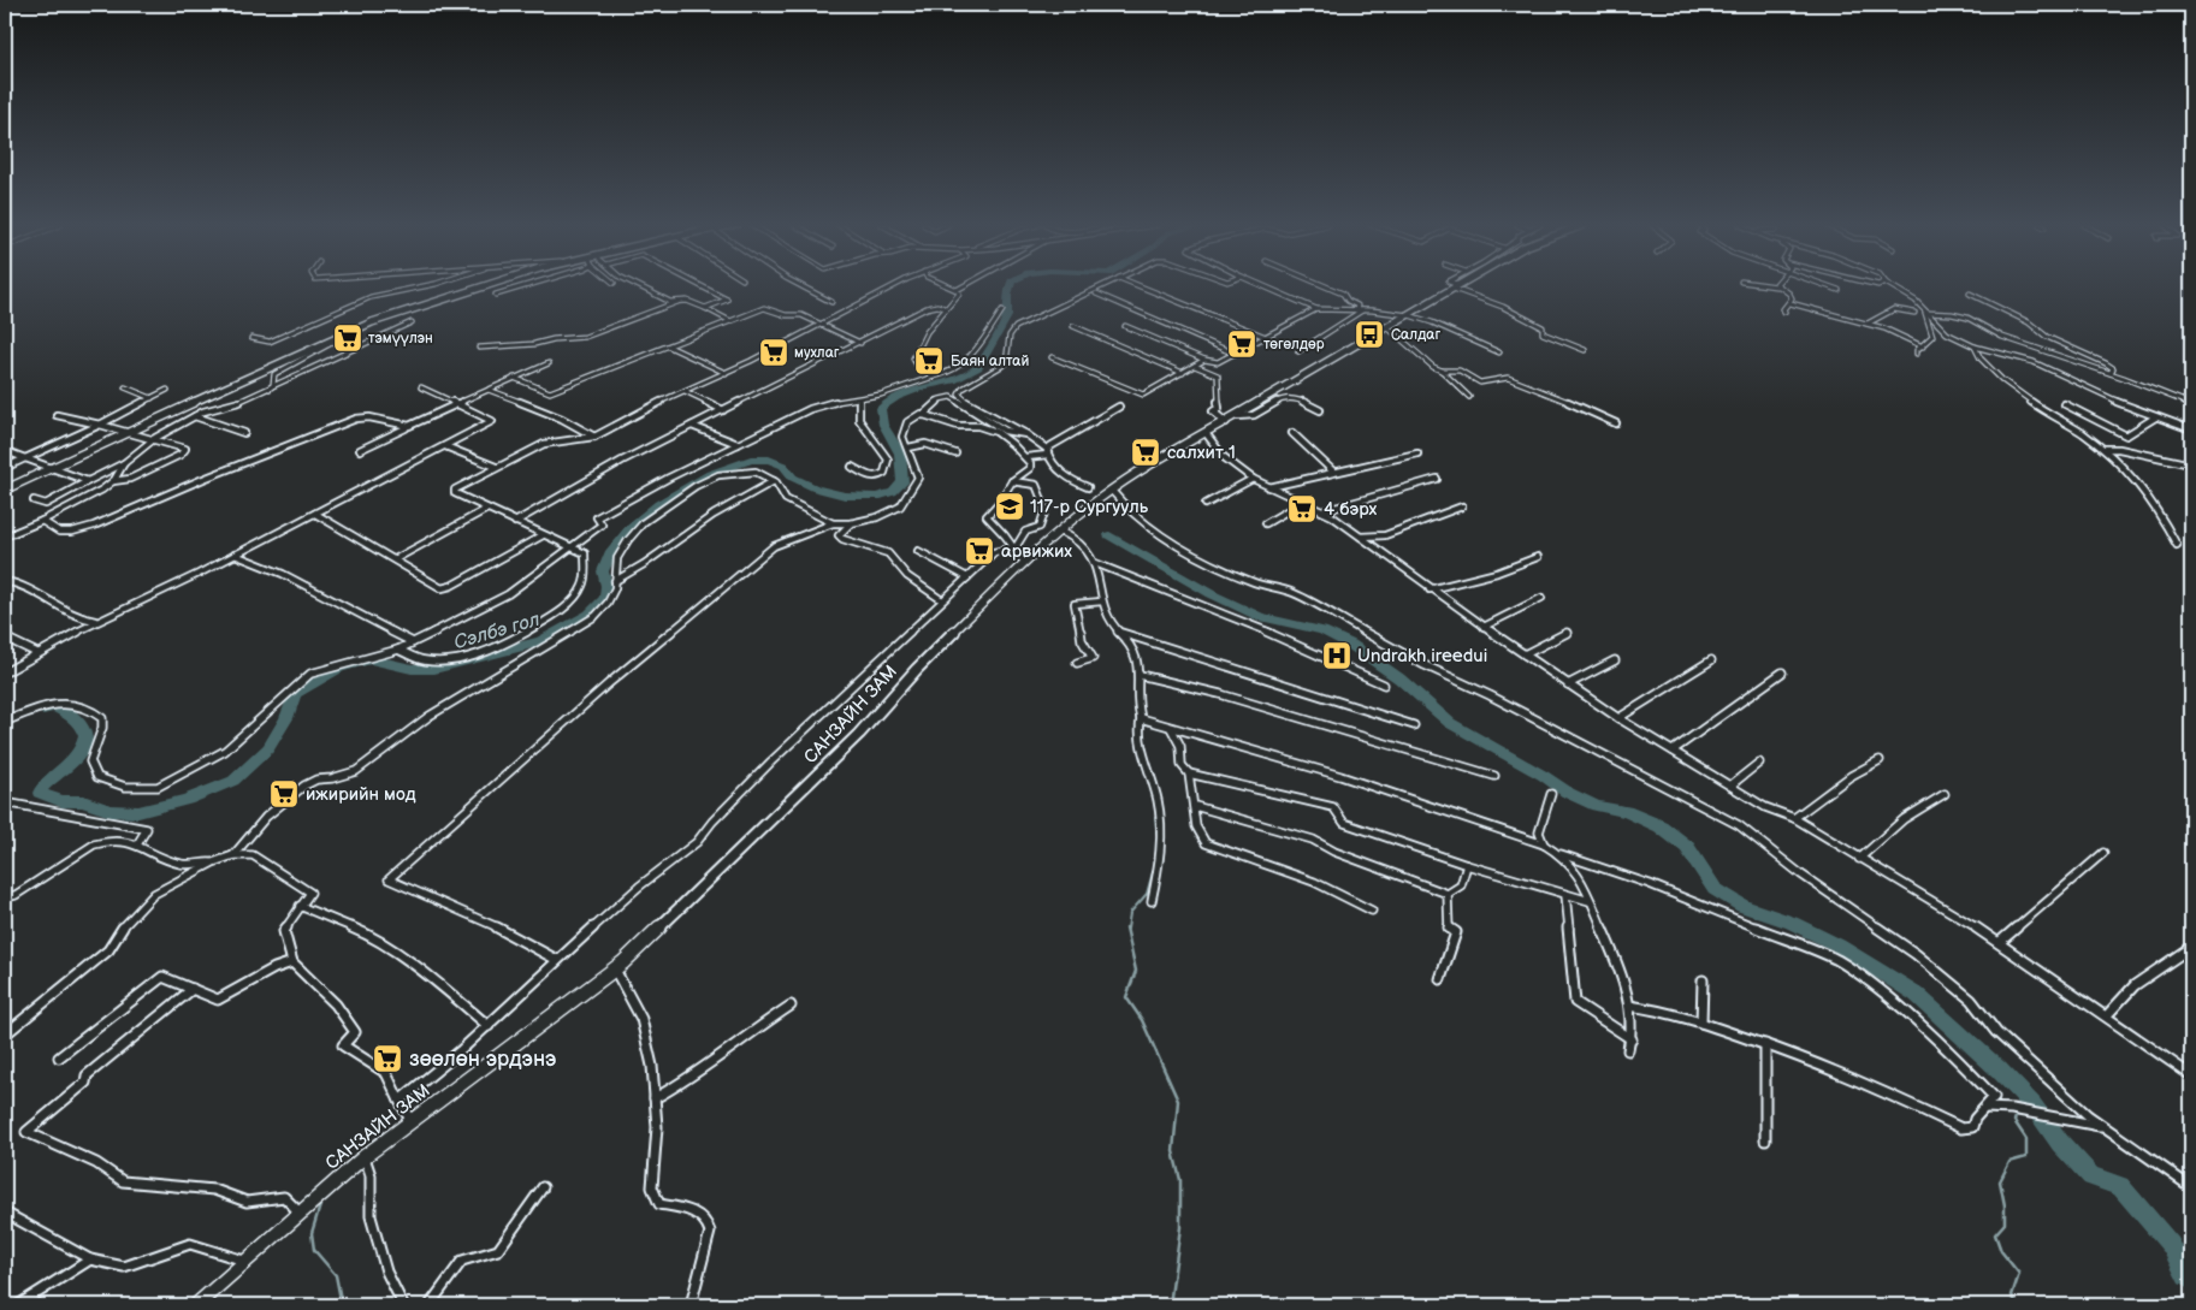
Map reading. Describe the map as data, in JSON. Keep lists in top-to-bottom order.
{
  "streets": {
    "main road": ["САНЗАЙН ЗАМ"]
  },
  "water": ["Сэлбэ гол"],
  "places": {
    "bus stop": ["Салдаг"],
    "supermarket": [
      "тэмүүлэн",
      "төгөлдөр",
      "мухлаг",
      "Баян алтай",
      "салхит 1",
      "4 бэрх",
      "арвижих",
      "ижирийн мод",
      "зөөлөн эрдэнэ"
    ],
    "school or university": ["117-р Сургууль"],
    "hospital": ["Undrakh ireedui"]
  }
}
